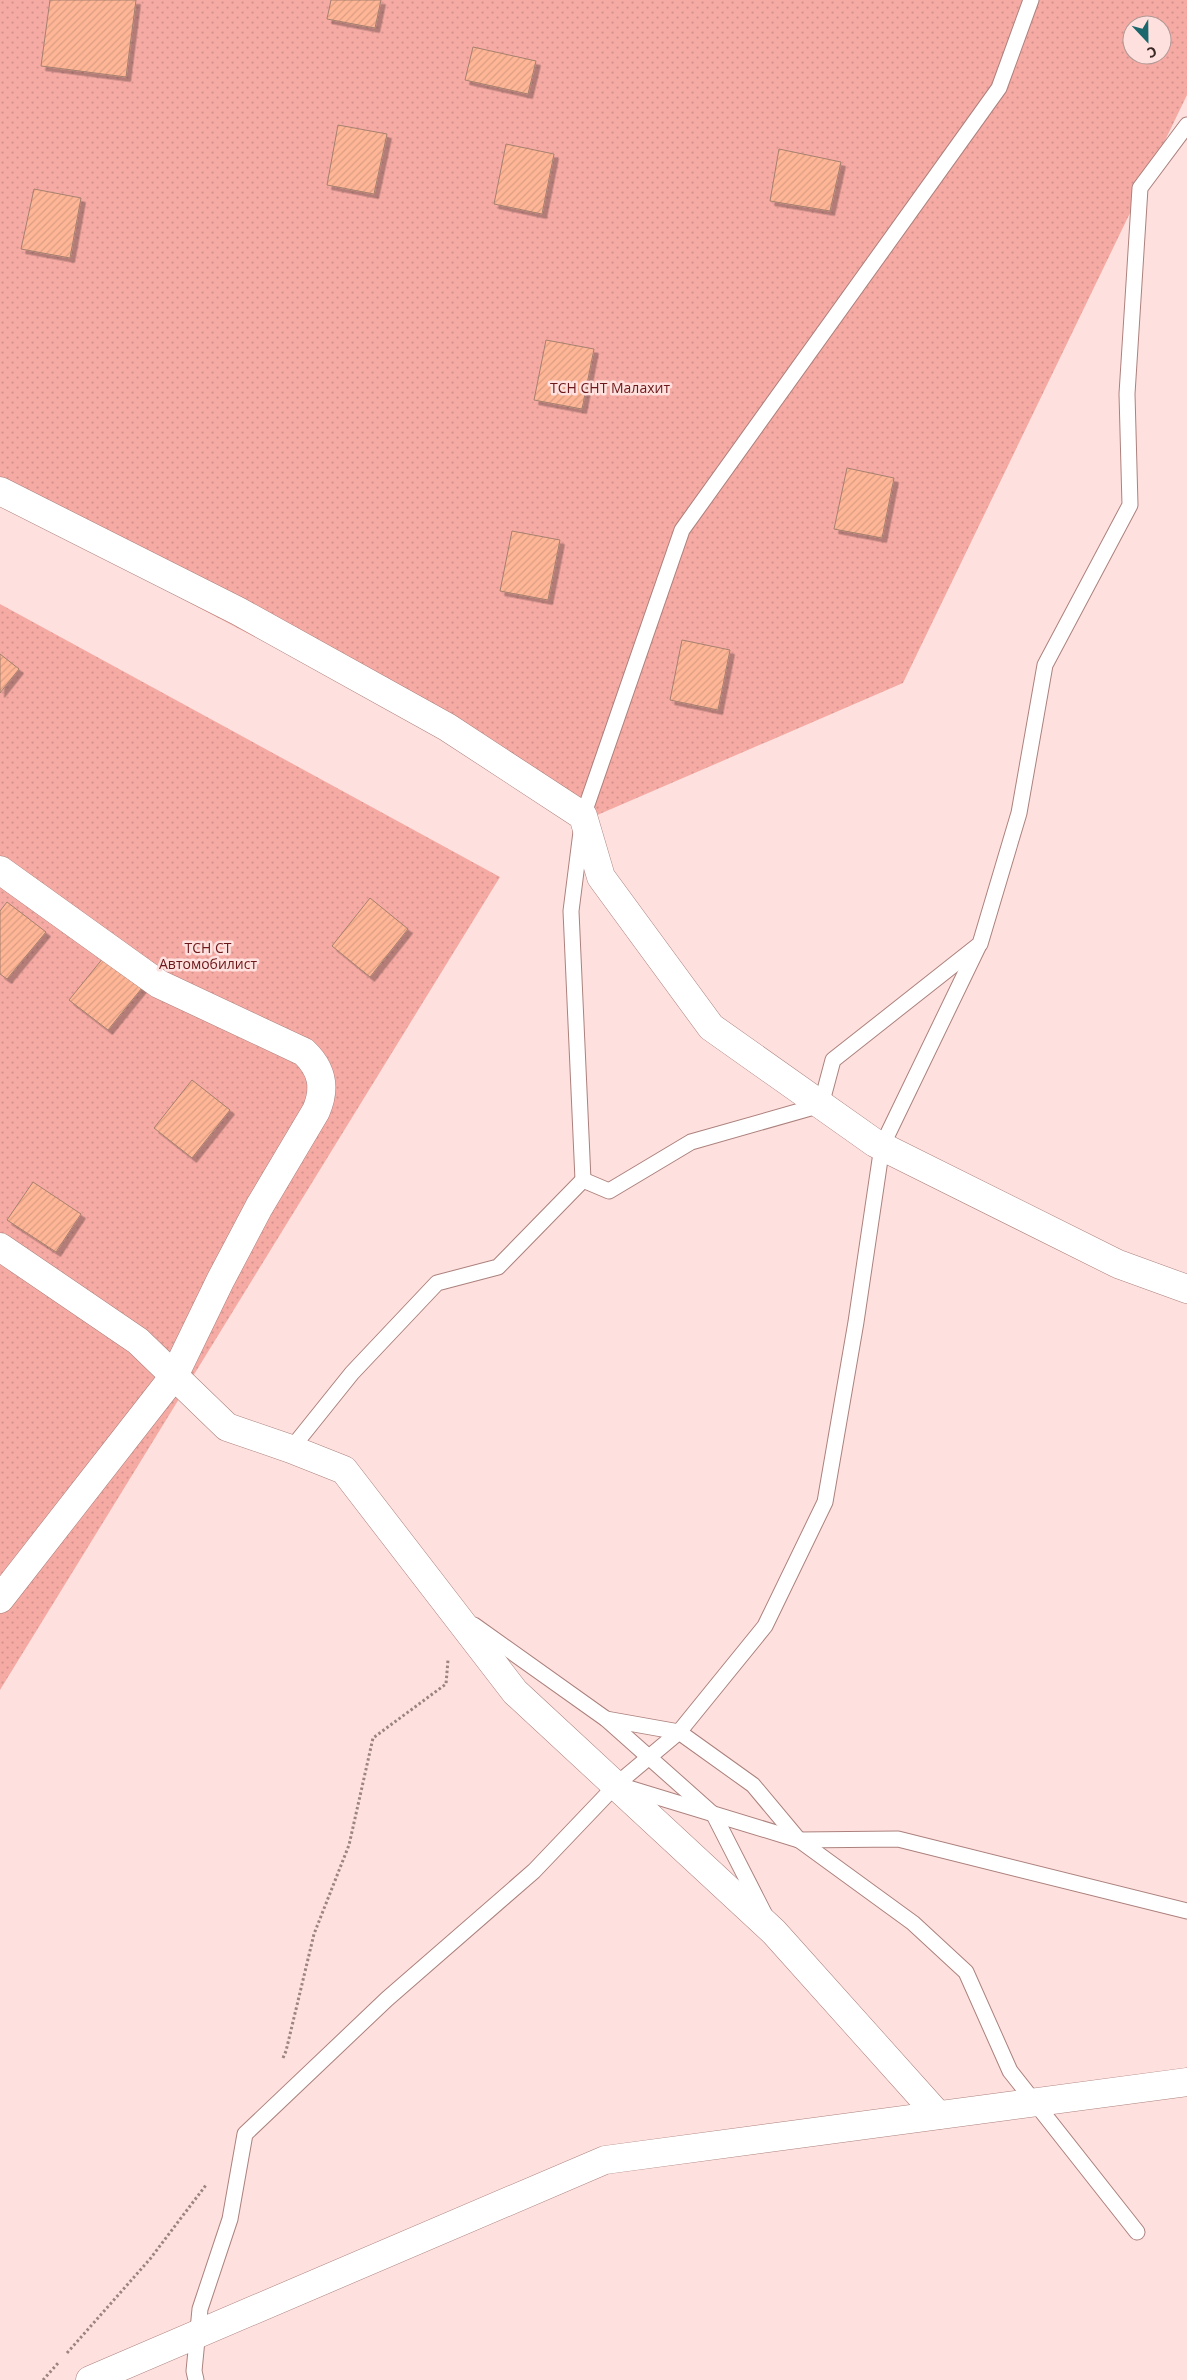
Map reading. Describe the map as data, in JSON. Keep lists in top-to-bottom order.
{
  "parks": ["ТСН СНТ Малахит", "ТСН СТ Автомобилист"],
  "north": "bottom"
}
